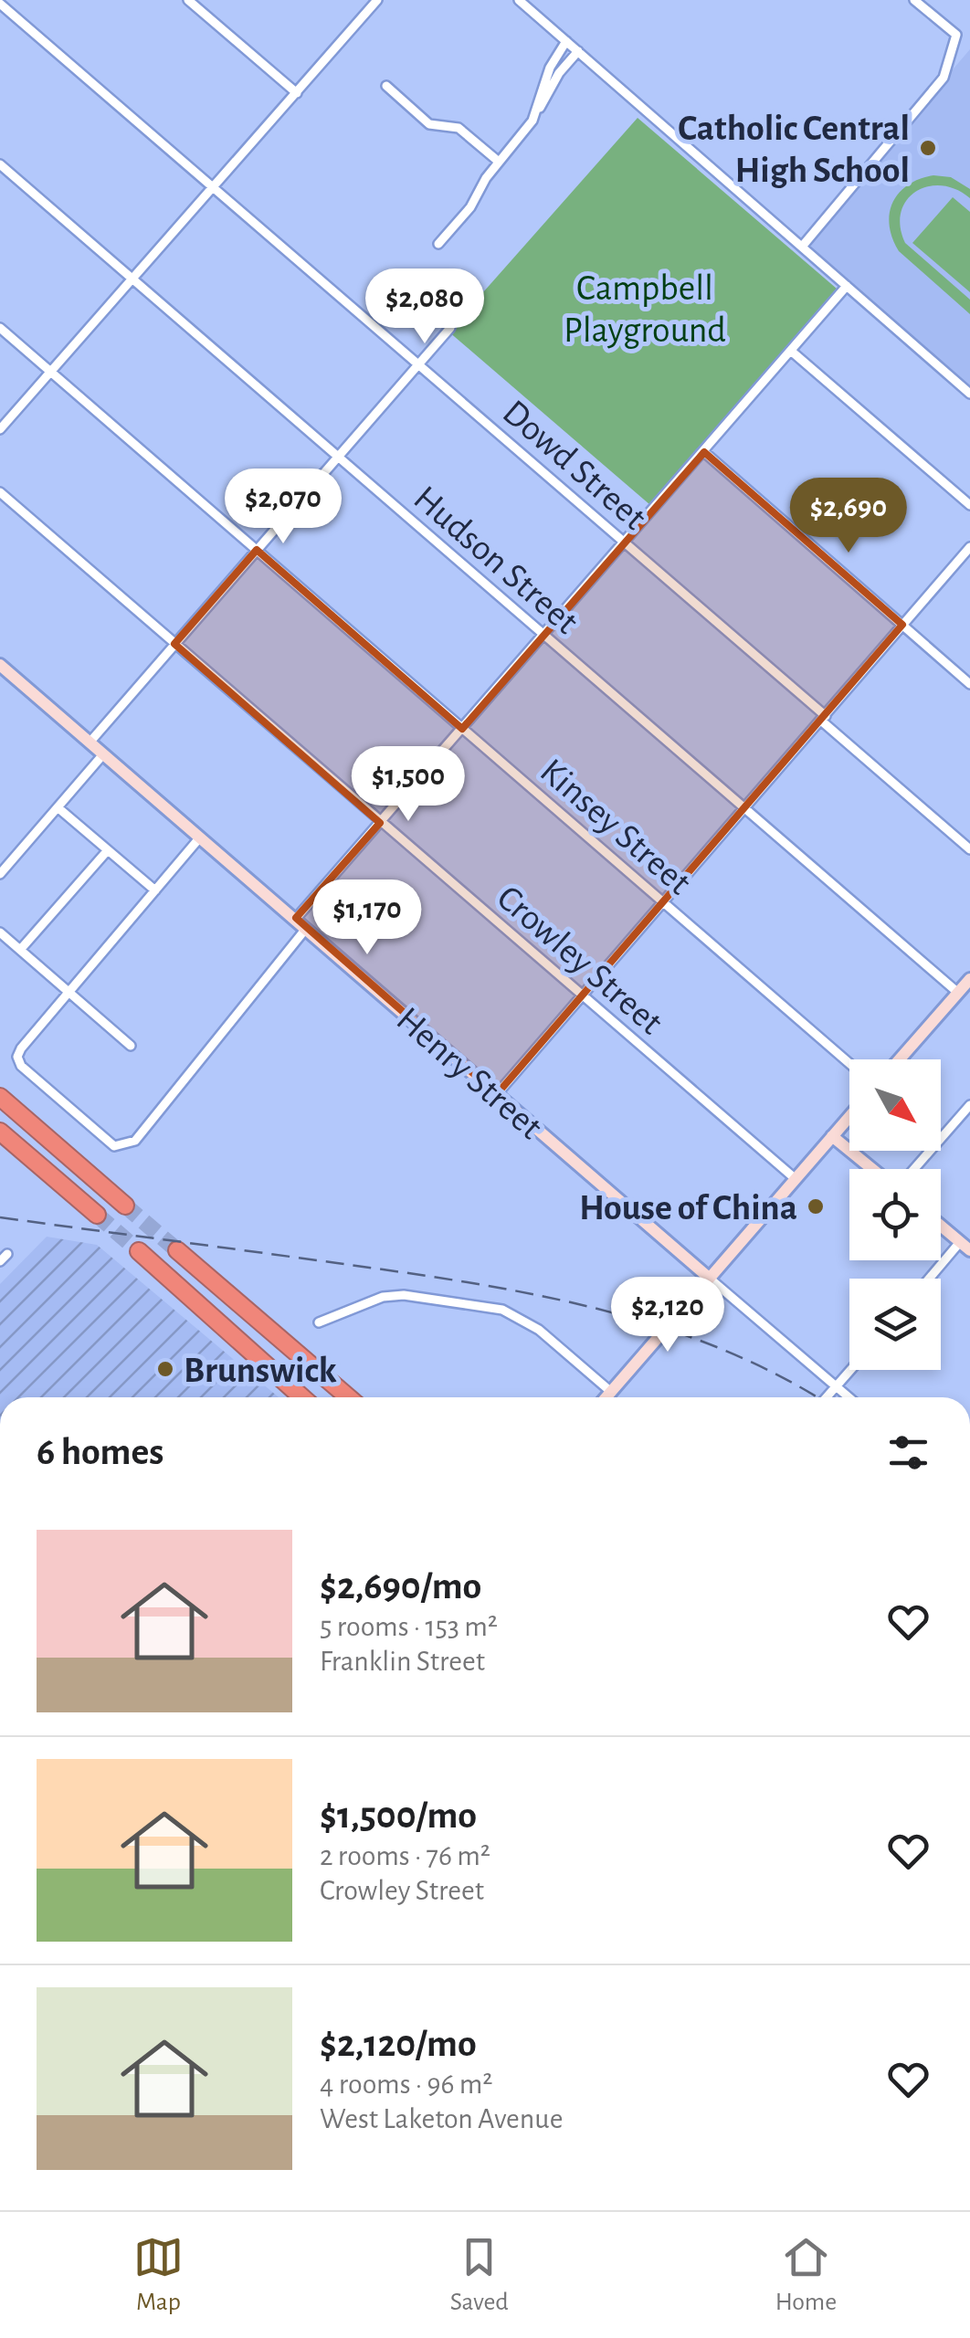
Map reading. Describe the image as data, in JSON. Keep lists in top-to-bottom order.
{
  "streets": {
    "main road": ["Henry Street"],
    "street": [
      "Dowd Street",
      "Hudson Street",
      "Kinsey Street",
      "Crowley Street"
    ]
  },
  "parks": ["Campbell Playground"],
  "places": ["Catholic Central High School", "House of China", "Brunswick"],
  "north": "bottom right",
  "page": {
    "price": [
      "$2,080",
      "$2,070",
      "$2,690",
      "$1,500",
      "$1,170",
      "$2,120"
    ],
    "heading": "6 homes",
    "list": [
      {
        "name": "$2,690/mo",
        "note": "5 rooms · 153 m² · Franklin Street"
      },
      {
        "name": "$1,500/mo",
        "note": "2 rooms · 76 m² · Crowley Street"
      },
      {
        "name": "$2,120/mo",
        "note": "4 rooms · 96 m² · West Laketon Avenue"
      }
    ],
    "tabs": ["Map", "Saved", "Home"]
  }
}
